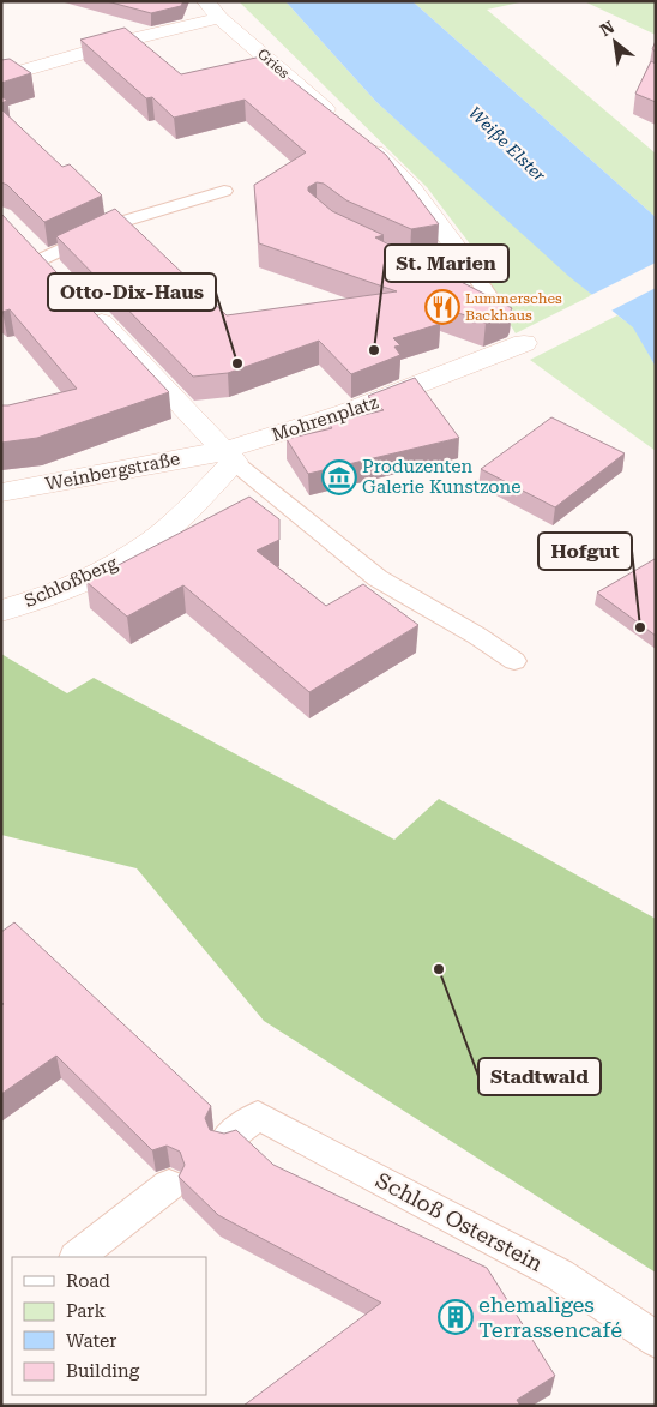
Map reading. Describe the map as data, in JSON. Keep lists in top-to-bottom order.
{
  "streets": {
    "street": [
      "Gries",
      "Mohrenplatz",
      "Weinbergstraße",
      "Schloßberg"
    ],
    "lane": ["Schloß Osterstein"]
  },
  "crossings": [
    ["Mohrenplatz", "Weinbergstraße"],
    ["Mohrenplatz", "Schloßberg"],
    ["Weinbergstraße", "Schloßberg"]
  ],
  "water": ["Weiße Elster"],
  "places": {
    "restaurant": ["Lummersches Backhaus"],
    "other": [
      "St. Marien",
      "Otto-Dix-Haus",
      "Hofgut",
      "Stadtwald"
    ],
    "museum": ["Produzenten Galerie Kunstzone"],
    "building": ["ehemaliges Terrassencafé"]
  },
  "legend": [
    "Road",
    "Park",
    "Water",
    "Building"
  ],
  "north": "top left"
}
